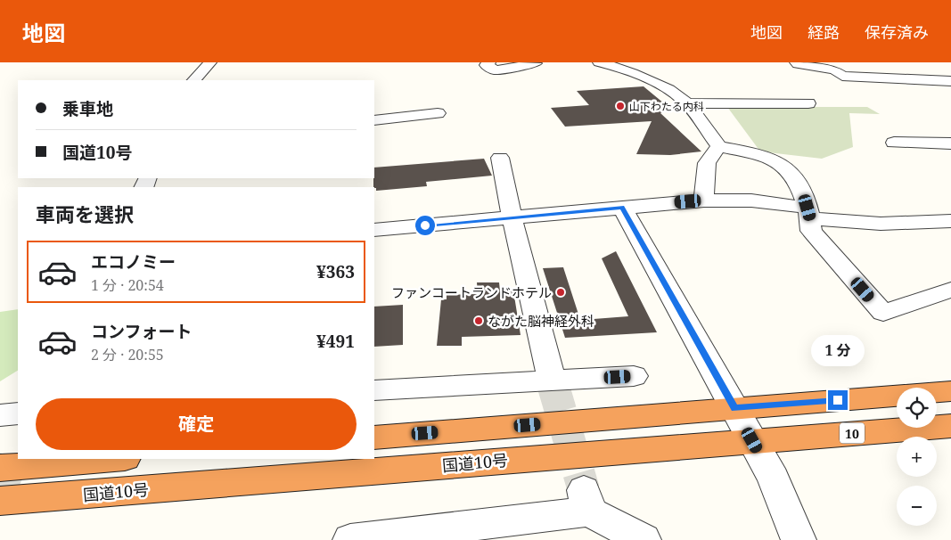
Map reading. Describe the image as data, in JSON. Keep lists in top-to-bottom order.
{
  "streets": {
    "highway": ["10", "国道10号"]
  },
  "places": ["山下わたる内科", "ファンコートランドホテル", "ながた脳神経外科"],
  "page": {
    "header": "地図",
    "nav": ["地図", "経路", "保存済み"],
    "banner": ["乗車地", "国道10号"],
    "heading": "車両を選択",
    "list": [
      {
        "name": "エコノミー",
        "note": "1 分 · 20:54",
        "value": "¥363"
      },
      {
        "name": "コンフォート",
        "note": "2 分 · 20:55",
        "value": "¥491"
      }
    ],
    "bubble": "1 分",
    "map_buttons": ["+", "−"],
    "buttons": "確定"
  }
}
